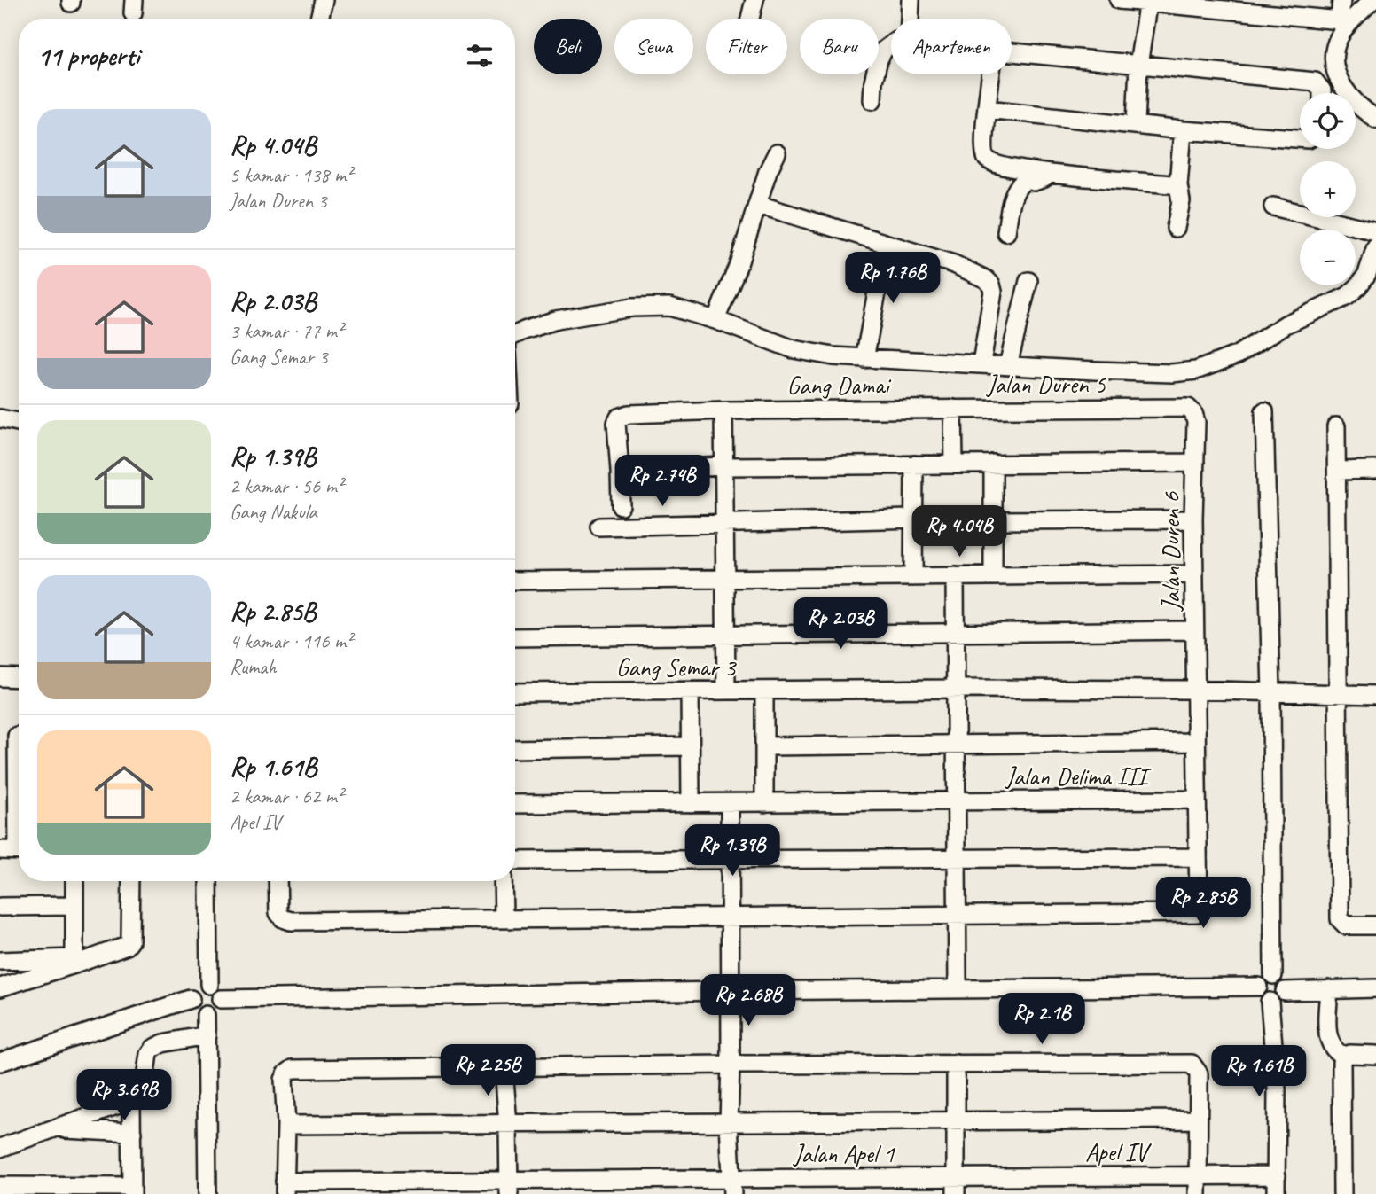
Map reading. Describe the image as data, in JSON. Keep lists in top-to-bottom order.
{
  "streets": {
    "street": [
      "Jalan Duren 5",
      "Gang Damai",
      "Jalan Duren 6",
      "Gang Semar 3",
      "Jalan Delima III",
      "Apel IV",
      "Jalan Apel 1"
    ]
  },
  "crossings": [
    ["Jalan Duren 5", "Gang Damai"],
    ["Jalan Duren 5", "Jalan Duren 6"],
    ["Jalan Duren 6", "Gang Semar 3"],
    ["Jalan Duren 6", "Jalan Delima III"],
    ["Apel IV", "Jalan Apel 1"]
  ],
  "page": {
    "chip": [
      "Beli",
      "Sewa",
      "Filter",
      "Baru",
      "Apartemen"
    ],
    "heading": "11 properti",
    "map_buttons": ["+", "−"],
    "list": [
      {
        "name": "Rp 4.04B",
        "note": "5 kamar · 138 m² · Jalan Duren 3"
      },
      {
        "name": "Rp 2.03B",
        "note": "3 kamar · 77 m² · Gang Semar 3"
      },
      {
        "name": "Rp 1.39B",
        "note": "2 kamar · 56 m² · Gang Nakula"
      },
      {
        "name": "Rp 2.85B",
        "note": "4 kamar · 116 m² · Rumah"
      },
      {
        "name": "Rp 1.61B",
        "note": "2 kamar · 62 m² · Apel IV"
      }
    ],
    "price": [
      "Rp 1.76B",
      "Rp 2.74B",
      "Rp 4.04B",
      "Rp 2.03B",
      "Rp 1.39B",
      "Rp 2.85B",
      "Rp 2.68B",
      "Rp 2.1B",
      "Rp 2.25B",
      "Rp 1.61B",
      "Rp 3.69B"
    ]
  }
}
